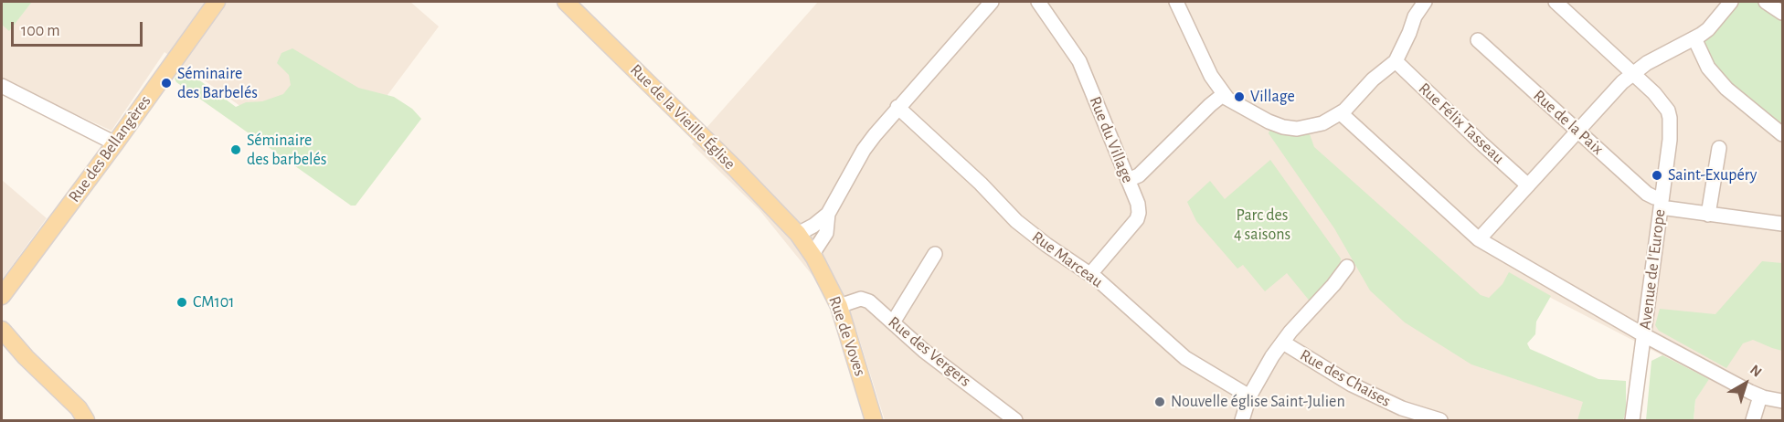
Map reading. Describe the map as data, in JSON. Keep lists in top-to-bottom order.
{
  "streets": {
    "main road": ["Rue de la Vieille Église", "Rue des Bellangères", "Rue de Voves"],
    "street": [
      "Rue de la Paix",
      "Rue Félix Tasseau",
      "Rue du Village",
      "Rue Marceau",
      "Avenue de l'Europe",
      "Rue des Vergers",
      "Rue des Chaises"
    ]
  },
  "crossings": [
    ["Rue de la Vieille Église", "Rue de Voves"],
    ["Rue de la Paix", "Avenue de l'Europe"],
    ["Rue du Village", "Rue Marceau"],
    ["Rue de Voves", "Rue des Vergers"]
  ],
  "parks": ["Parc des 4 saisons"],
  "places": [
    "Séminaire des Barbelés",
    "Village",
    "Séminaire des barbelés",
    "Saint-Exupéry",
    "CM101",
    "Nouvelle église Saint-Julien"
  ],
  "scale_bar": "100 m",
  "north": "top right"
}
